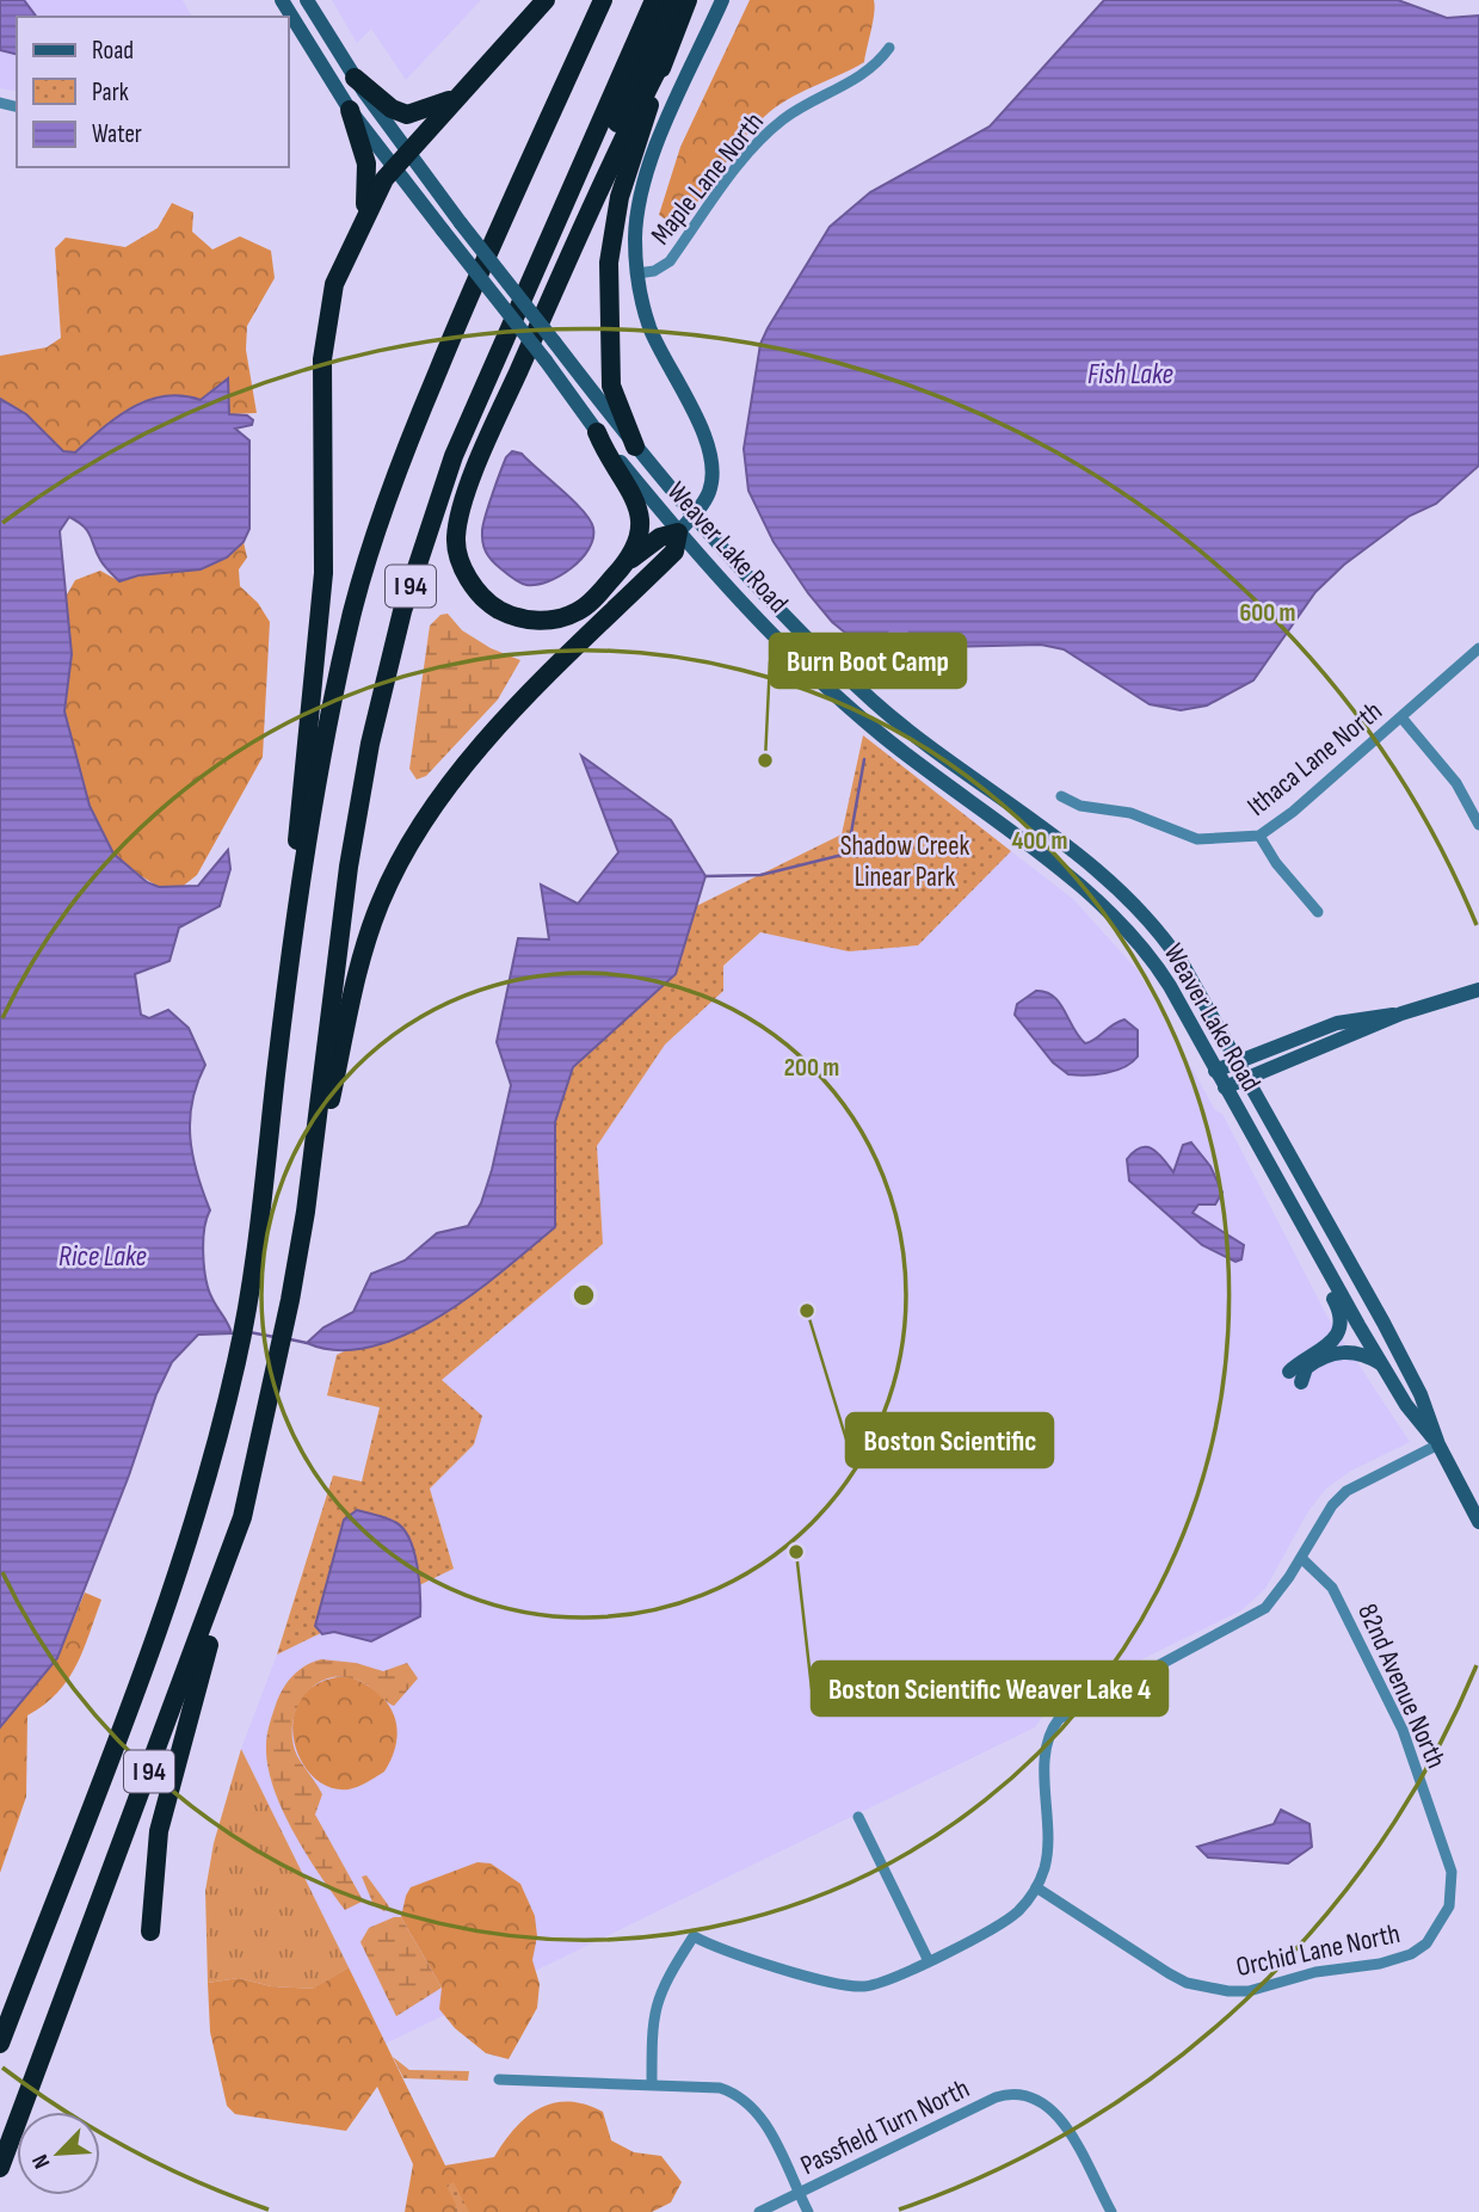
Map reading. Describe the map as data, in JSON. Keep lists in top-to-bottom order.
{
  "streets": {
    "highway": ["I 94"],
    "main road": ["Weaver Lake Road"],
    "street": [
      "Maple Lane North",
      "Ithaca Lane North",
      "82nd Avenue North",
      "Orchid Lane North",
      "Passfield Turn North"
    ]
  },
  "crossings": [
    ["82nd Avenue North", "Orchid Lane North"]
  ],
  "water": ["Fish Lake", "Rice Lake"],
  "parks": ["Shadow Creek Linear Park"],
  "places": ["Burn Boot Camp", "Boston Scientific", "Boston Scientific Weaver Lake 4"],
  "legend": ["Road", "Park", "Water"],
  "north": "bottom left",
  "rings": ["600 m", "400 m", "200 m"]
}
